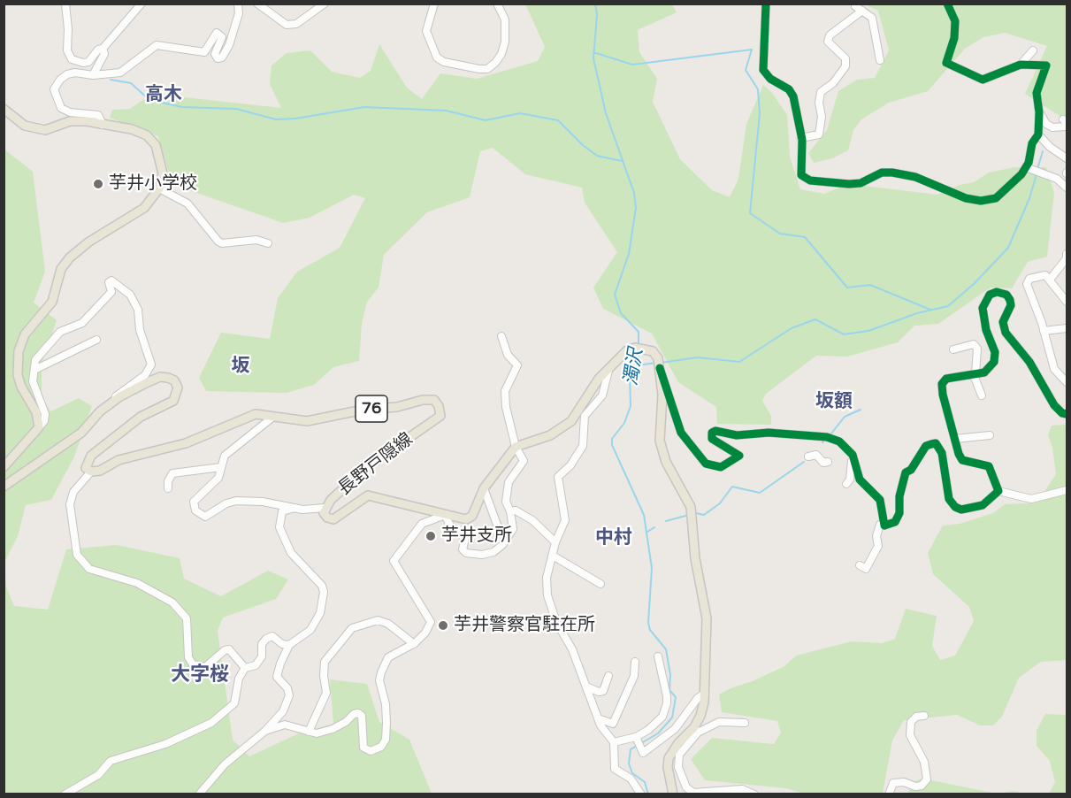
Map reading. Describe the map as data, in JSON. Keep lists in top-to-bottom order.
{
  "streets": {
    "main road": ["76", "長野戸隠線"]
  },
  "districts": [
    "高木",
    "坂",
    "坂額",
    "中村",
    "大字桜"
  ],
  "water": ["濁沢"],
  "places": ["芋井小学校", "芋井支所", "芋井警察官駐在所"]
}
